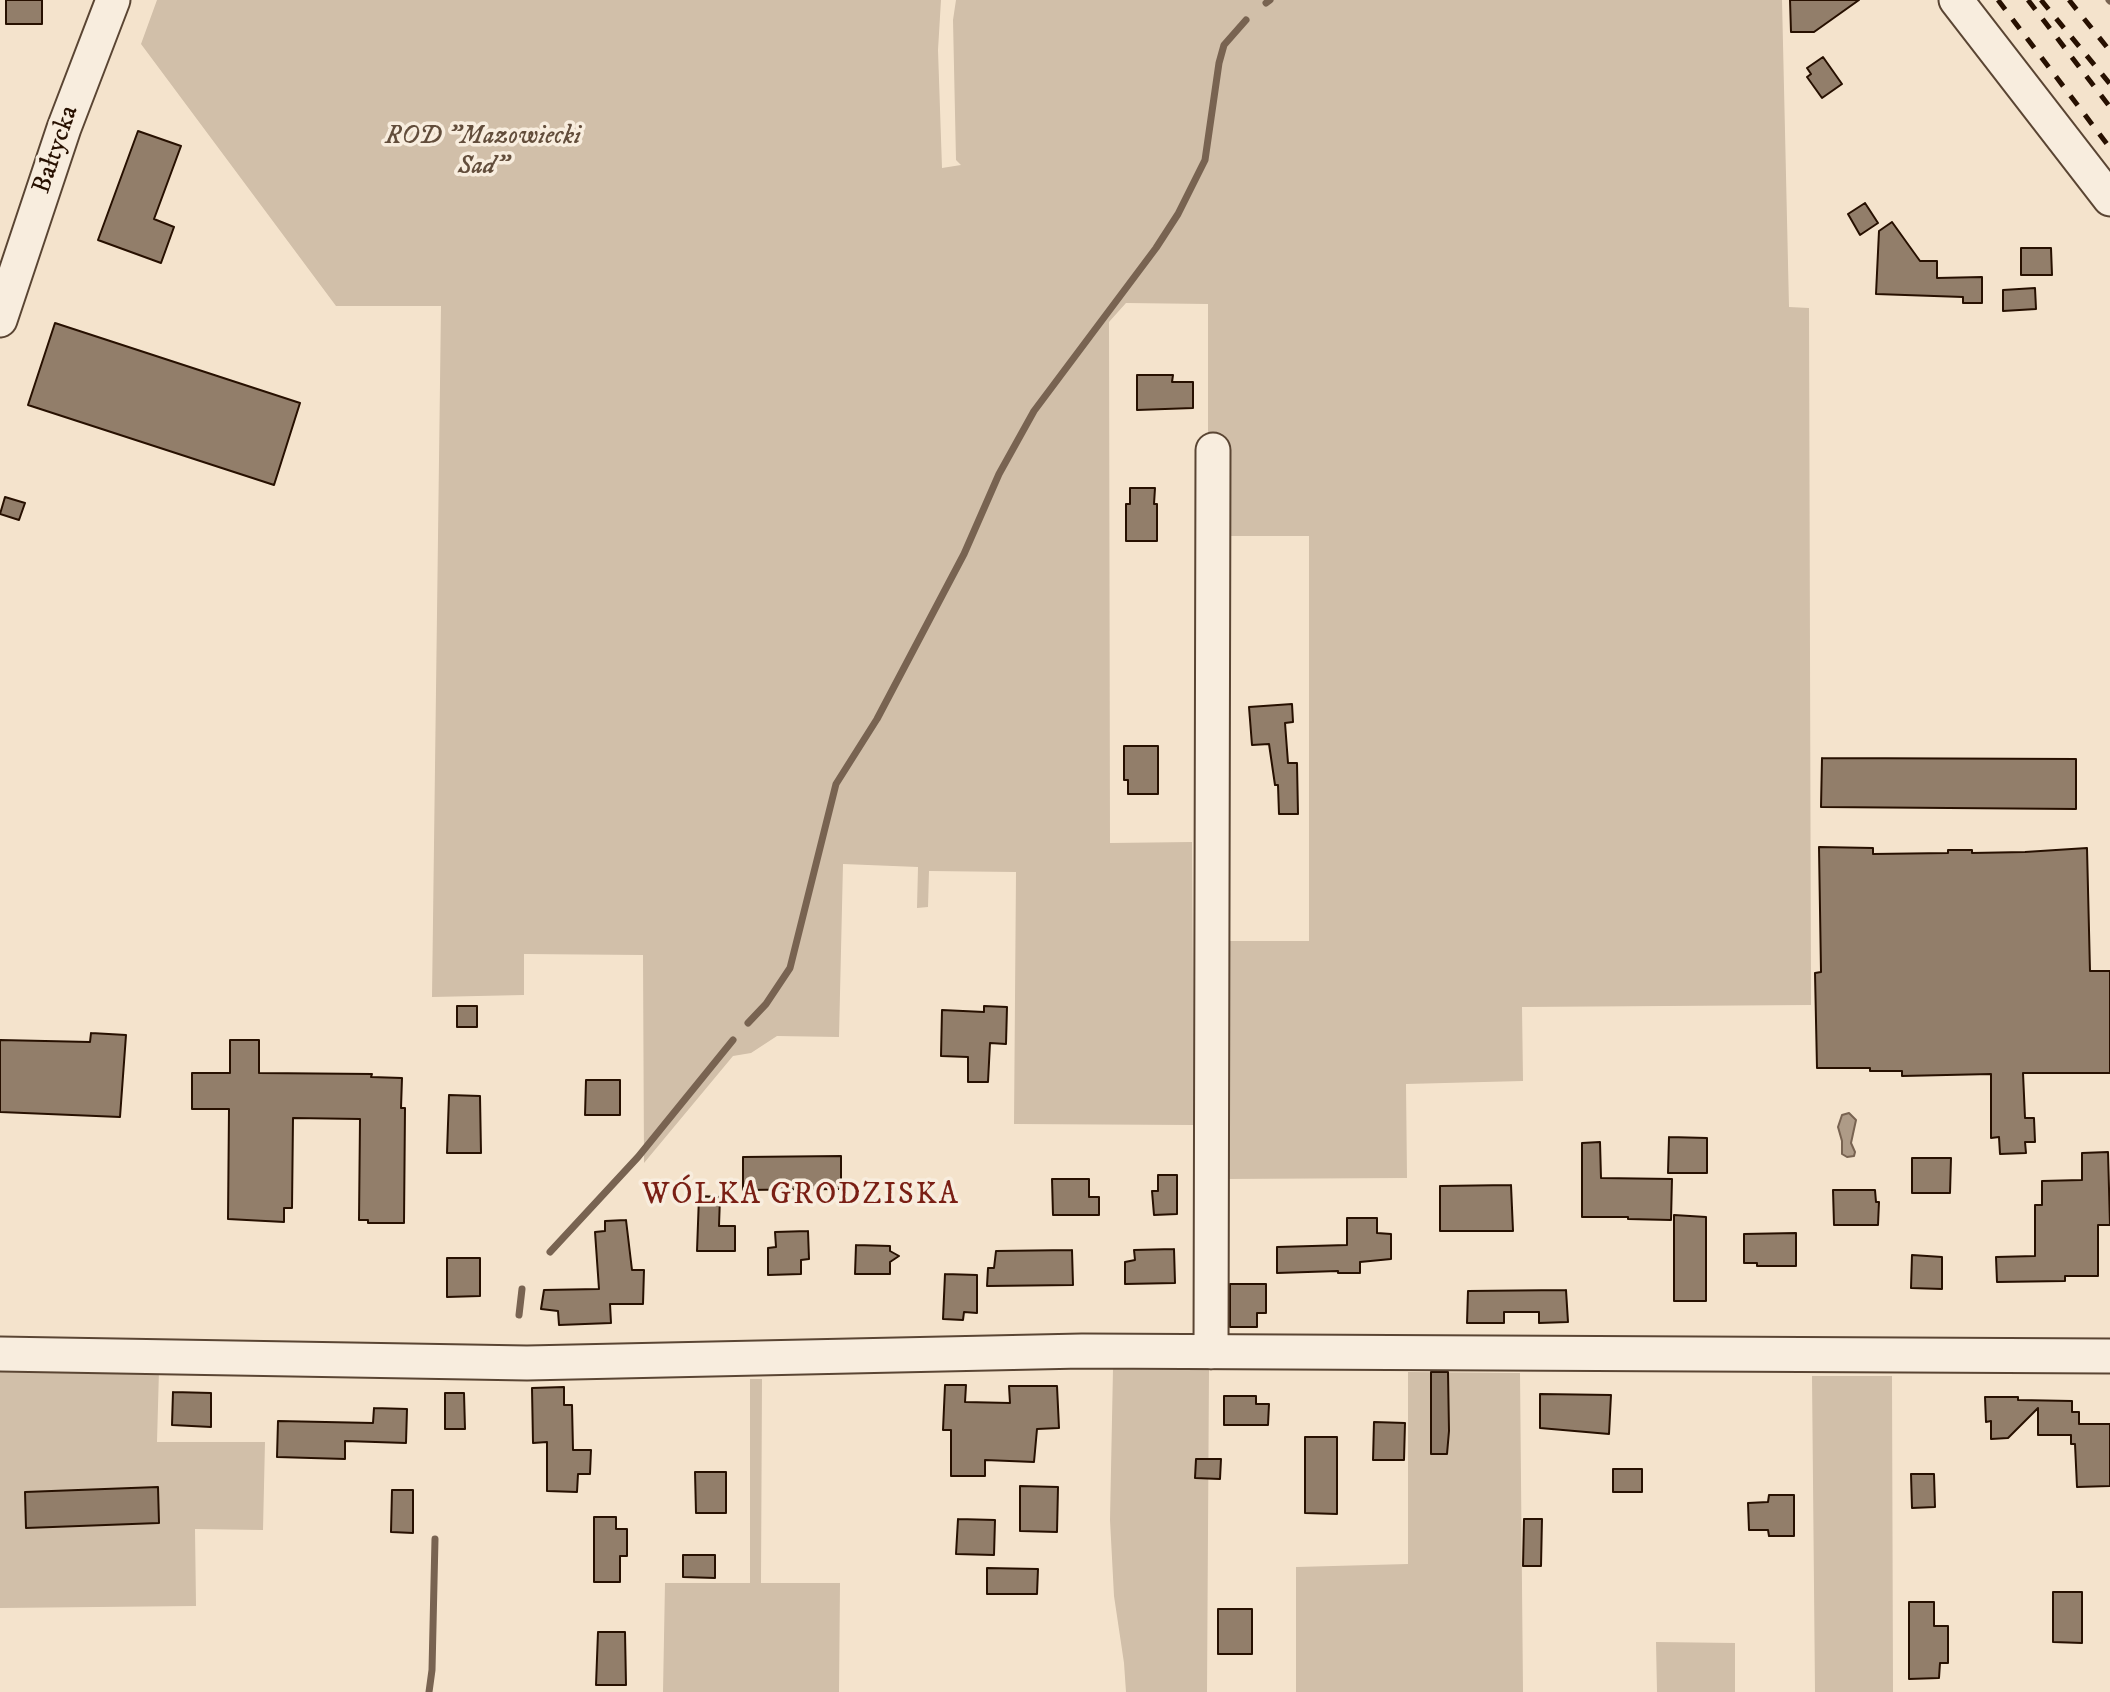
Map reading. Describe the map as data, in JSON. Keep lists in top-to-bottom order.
{
  "streets": {
    "street": ["Bałtycka"]
  },
  "districts": ["WÓLKA GRODZISKA"],
  "parks": ["ROD \"Mazowiecki Sad\""]
}
